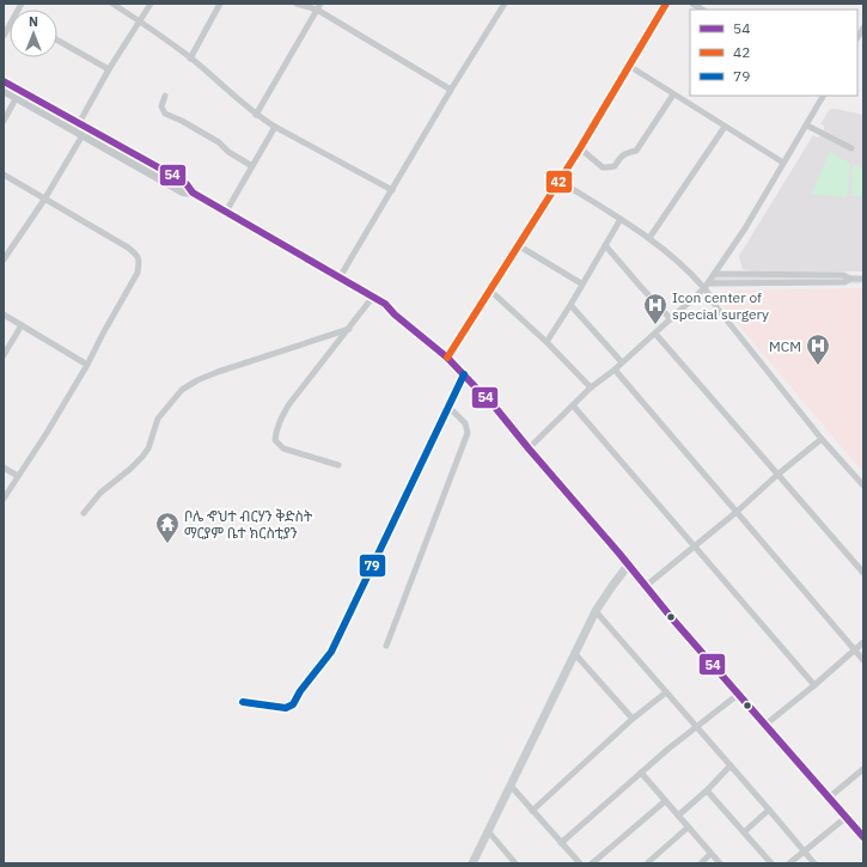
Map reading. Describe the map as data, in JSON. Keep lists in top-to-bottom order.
{
  "places": {
    "hospital": ["Icon center of special surgery", "MCM"],
    "temple": ["ቦሌ ኆህተ ብርሃን ቅድስት ማርያም ቤተ ክርስቲያን"]
  },
  "lines": ["transit line 42", "transit line 54", "transit line 79"],
  "legend": ["54", "42", "79"],
  "north": "top"
}
